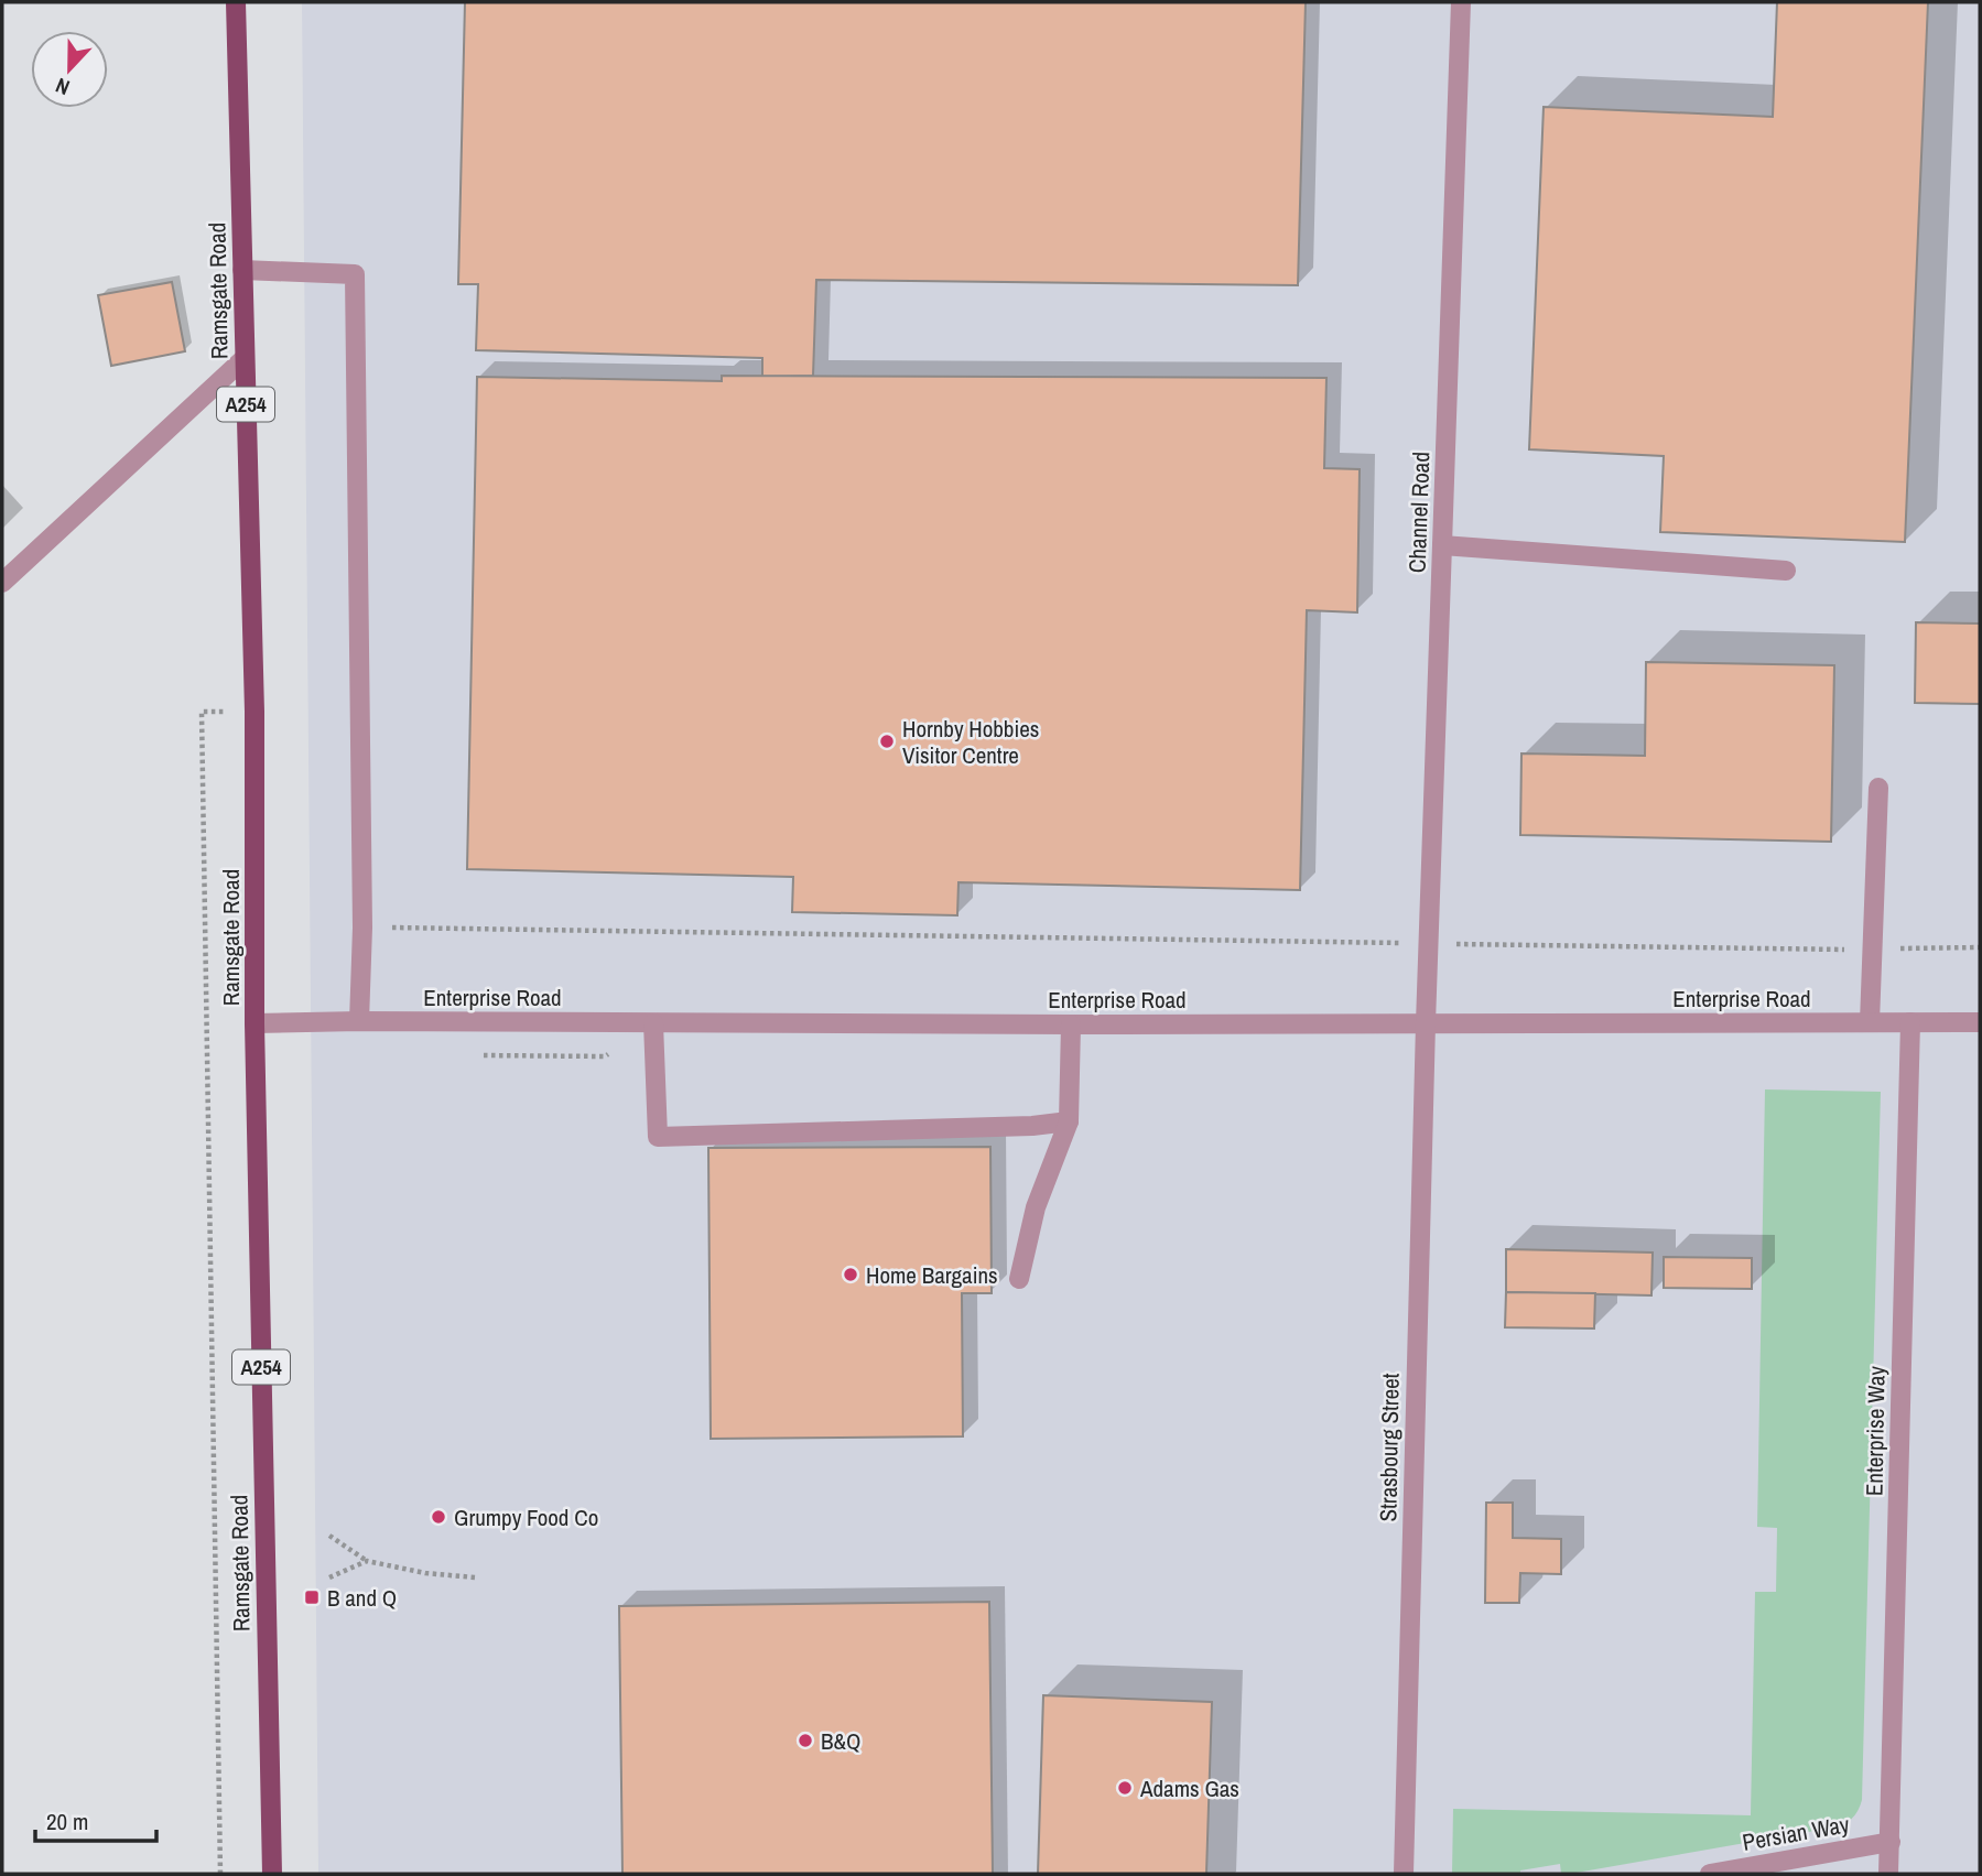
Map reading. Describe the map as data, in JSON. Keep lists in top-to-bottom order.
{
  "streets": {
    "main road": ["Ramsgate Road", "A254"],
    "street": [
      "Channel Road",
      "Enterprise Road",
      "Enterprise Way",
      "Strasbourg Street",
      "Persian Way"
    ]
  },
  "crossings": [
    ["Ramsgate Road", "Enterprise Road"],
    ["Channel Road", "Enterprise Road"],
    ["Channel Road", "Strasbourg Street"],
    ["Enterprise Road", "Enterprise Way"],
    ["Enterprise Road", "Strasbourg Street"],
    ["Enterprise Way", "Persian Way"]
  ],
  "places": {
    "other": [
      "Hornby Hobbies Visitor Centre",
      "Home Bargains",
      "Grumpy Food Co",
      "B&Q",
      "Adams Gas"
    ],
    "transit": ["B and Q"]
  },
  "scale_bar": "20 m",
  "north": "bottom"
}
